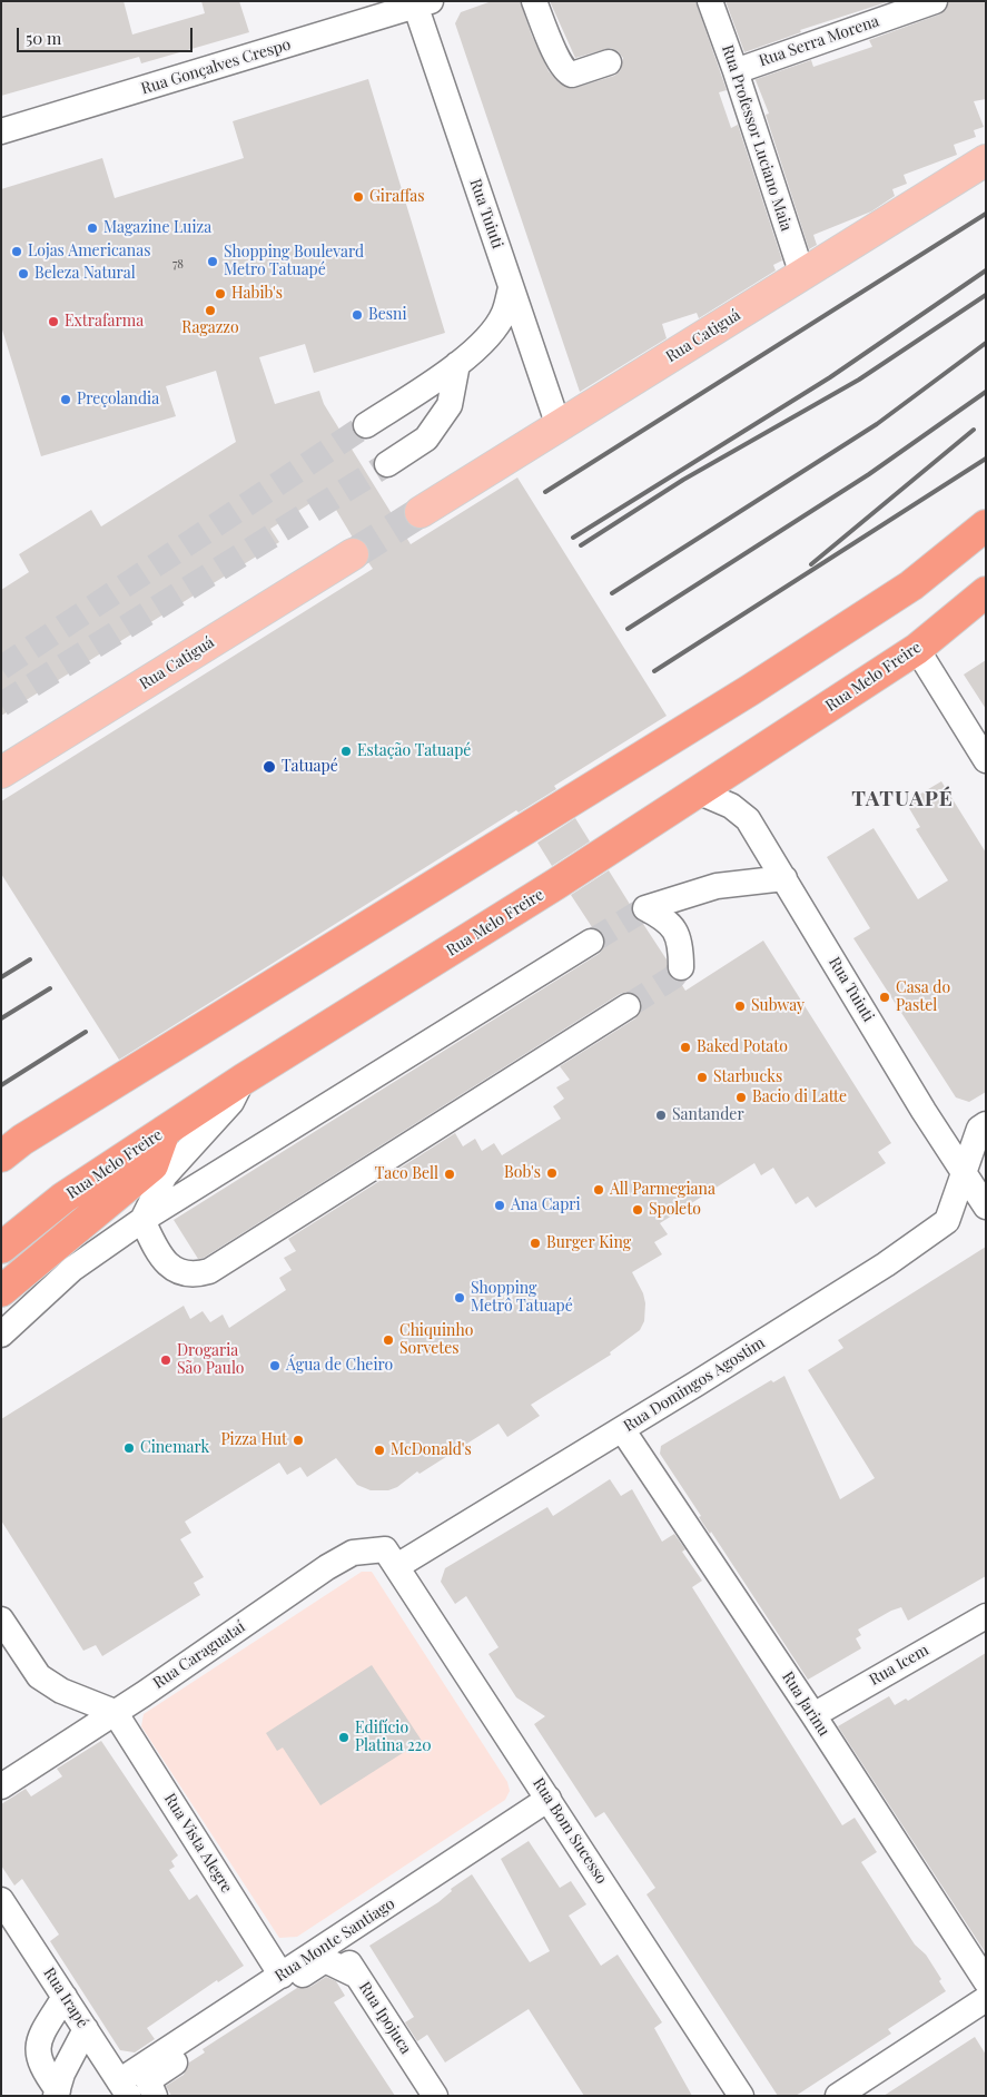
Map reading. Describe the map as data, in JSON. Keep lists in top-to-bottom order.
{
  "streets": {
    "highway": ["Rua Melo Freire"],
    "main road": ["Rua Catiguá"],
    "street": [
      "Rua Serra Morena",
      "Rua Gonçalves Crespo",
      "Rua Professor Luciano Maia",
      "Rua Tuiuti",
      "Rua Domingos Agostim",
      "Rua Caraguataí",
      "Rua Icem",
      "Rua Jarinu",
      "Rua Bom Sucesso",
      "Rua Vista Alegre",
      "Rua Monte Santiago",
      "Rua Irapé",
      "Rua Ipojuca"
    ]
  },
  "crossings": [
    ["Rua Serra Morena", "Rua Professor Luciano Maia"],
    ["Rua Gonçalves Crespo", "Rua Tuiuti"],
    ["Rua Professor Luciano Maia", "Rua Catiguá"],
    ["Rua Tuiuti", "Rua Catiguá"],
    ["Rua Tuiuti", "Rua Melo Freire"],
    ["Rua Tuiuti", "Rua Domingos Agostim"],
    ["Rua Domingos Agostim", "Rua Caraguataí"],
    ["Rua Domingos Agostim", "Rua Jarinu"],
    ["Rua Domingos Agostim", "Rua Bom Sucesso"],
    ["Rua Caraguataí", "Rua Bom Sucesso"],
    ["Rua Caraguataí", "Rua Vista Alegre"],
    ["Rua Icem", "Rua Jarinu"],
    ["Rua Bom Sucesso", "Rua Monte Santiago"],
    ["Rua Vista Alegre", "Rua Monte Santiago"],
    ["Rua Monte Santiago", "Rua Irapé"],
    ["Rua Monte Santiago", "Rua Ipojuca"]
  ],
  "districts": ["TATUAPÉ"],
  "places": [
    "Giraffas",
    "Magazine Luiza",
    "Lojas Americanas",
    "Shopping Boulevard Metro Tatuapé",
    "Beleza Natural",
    "Habib's",
    "Ragazzo",
    "Besni",
    "Extrafarma",
    "Preçolandia",
    "Estação Tatuapé",
    "Tatuapé",
    "Casa do Pastel",
    "Subway",
    "Baked Potato",
    "Starbucks",
    "Bacio di Latte",
    "Santander",
    "Bob's",
    "Taco Bell",
    "All Parmegiana",
    "Ana Capri",
    "Spoleto",
    "Burger King",
    "Shopping Metrô Tatuapé",
    "Chiquinho Sorvetes",
    "Drogaria São Paulo",
    "Água de Cheiro",
    "Pizza Hut",
    "Cinemark",
    "McDonald's",
    "Edifício Platina 220"
  ],
  "house_numbers": ["78"],
  "scale_bar": "50 m"
}
